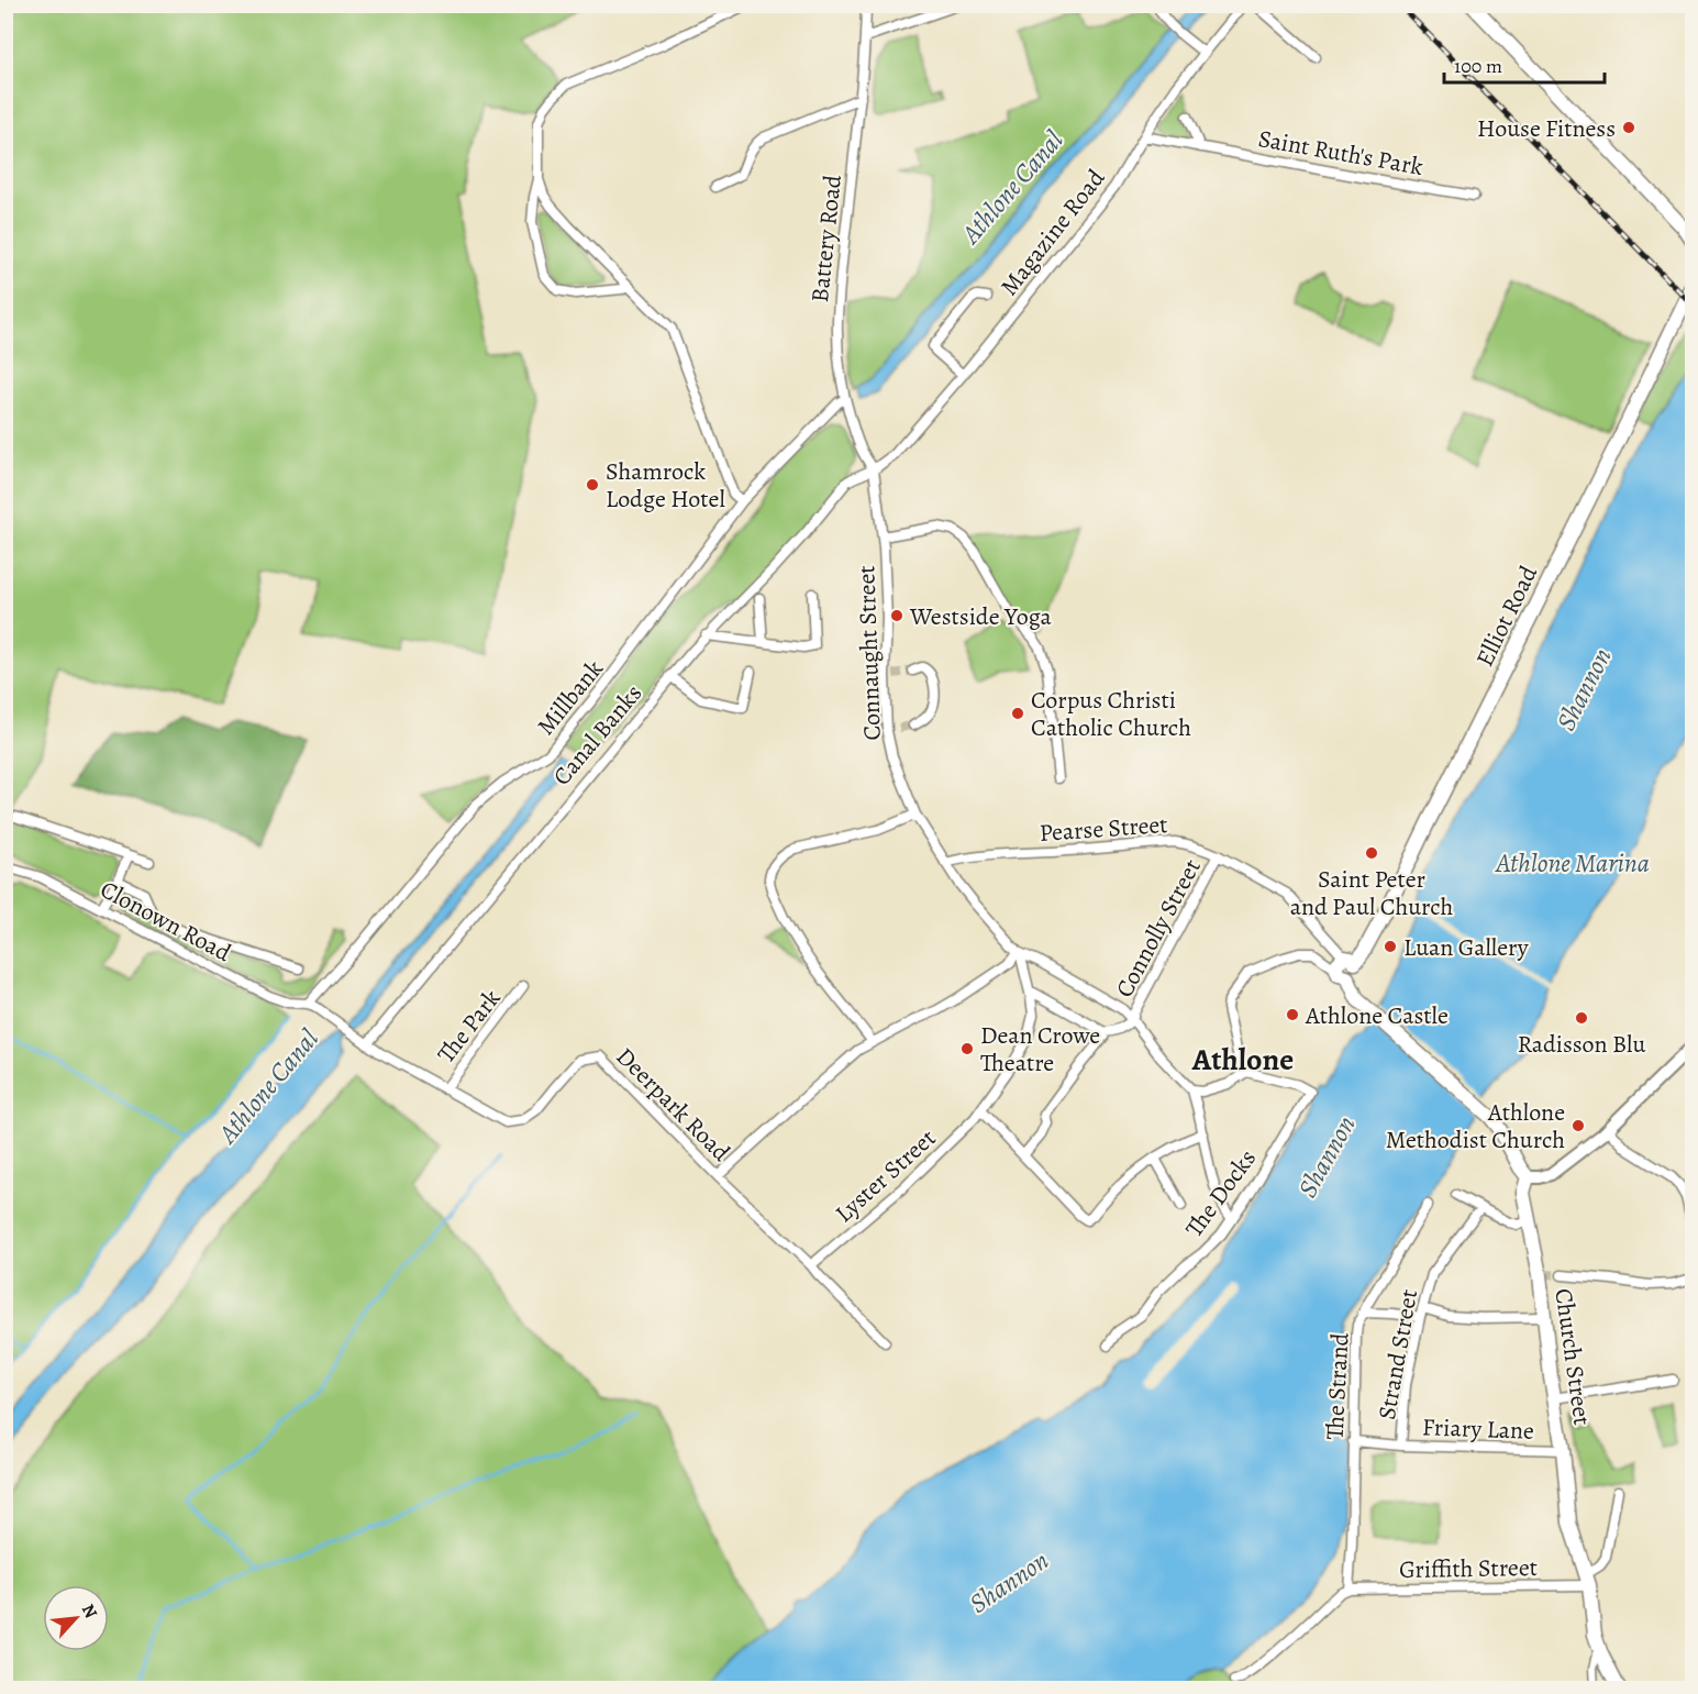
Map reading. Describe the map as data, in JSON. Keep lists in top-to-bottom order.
{
  "streets": {
    "main road": ["Elliot Road", "Church Street"],
    "street": [
      "Saint Ruth's Park",
      "Magazine Road",
      "Battery Road",
      "Connaught Street",
      "Millbank",
      "Canal Banks",
      "Pearse Street",
      "Clonown Road",
      "Connolly Street",
      "The Park",
      "Deerpark Road",
      "Lyster Street",
      "The Docks",
      "Strand Street",
      "The Strand",
      "Friary Lane",
      "Griffith Street"
    ]
  },
  "crossings": [
    ["Saint Ruth's Park", "Magazine Road"],
    ["Magazine Road", "Battery Road"],
    ["Magazine Road", "Connaught Street"],
    ["Magazine Road", "Canal Banks"],
    ["Battery Road", "Connaught Street"],
    ["Battery Road", "Millbank"],
    ["Battery Road", "Canal Banks"],
    ["Elliot Road", "Pearse Street"],
    ["Connaught Street", "Canal Banks"],
    ["Connaught Street", "Pearse Street"],
    ["Connaught Street", "Lyster Street"],
    ["Millbank", "Clonown Road"],
    ["Millbank", "Deerpark Road"],
    ["Canal Banks", "Deerpark Road"],
    ["Pearse Street", "Connolly Street"],
    ["Clonown Road", "Deerpark Road"],
    ["The Park", "Deerpark Road"],
    ["Deerpark Road", "Lyster Street"],
    ["Strand Street", "Friary Lane"],
    ["Church Street", "Friary Lane"],
    ["Church Street", "Griffith Street"],
    ["The Strand", "Friary Lane"],
    ["The Strand", "Griffith Street"]
  ],
  "districts": ["Athlone"],
  "water": ["Athlone Canal", "Shannon", "Athlone Marina"],
  "places": [
    "House Fitness",
    "Shamrock Lodge Hotel",
    "Westside Yoga",
    "Corpus Christi Catholic Church",
    "Saint Peter and Paul Church",
    "Luan Gallery",
    "Athlone Castle",
    "Radisson Blu",
    "Dean Crowe Theatre",
    "Athlone Methodist Church"
  ],
  "scale_bar": "100 m",
  "north": "top right"
}
